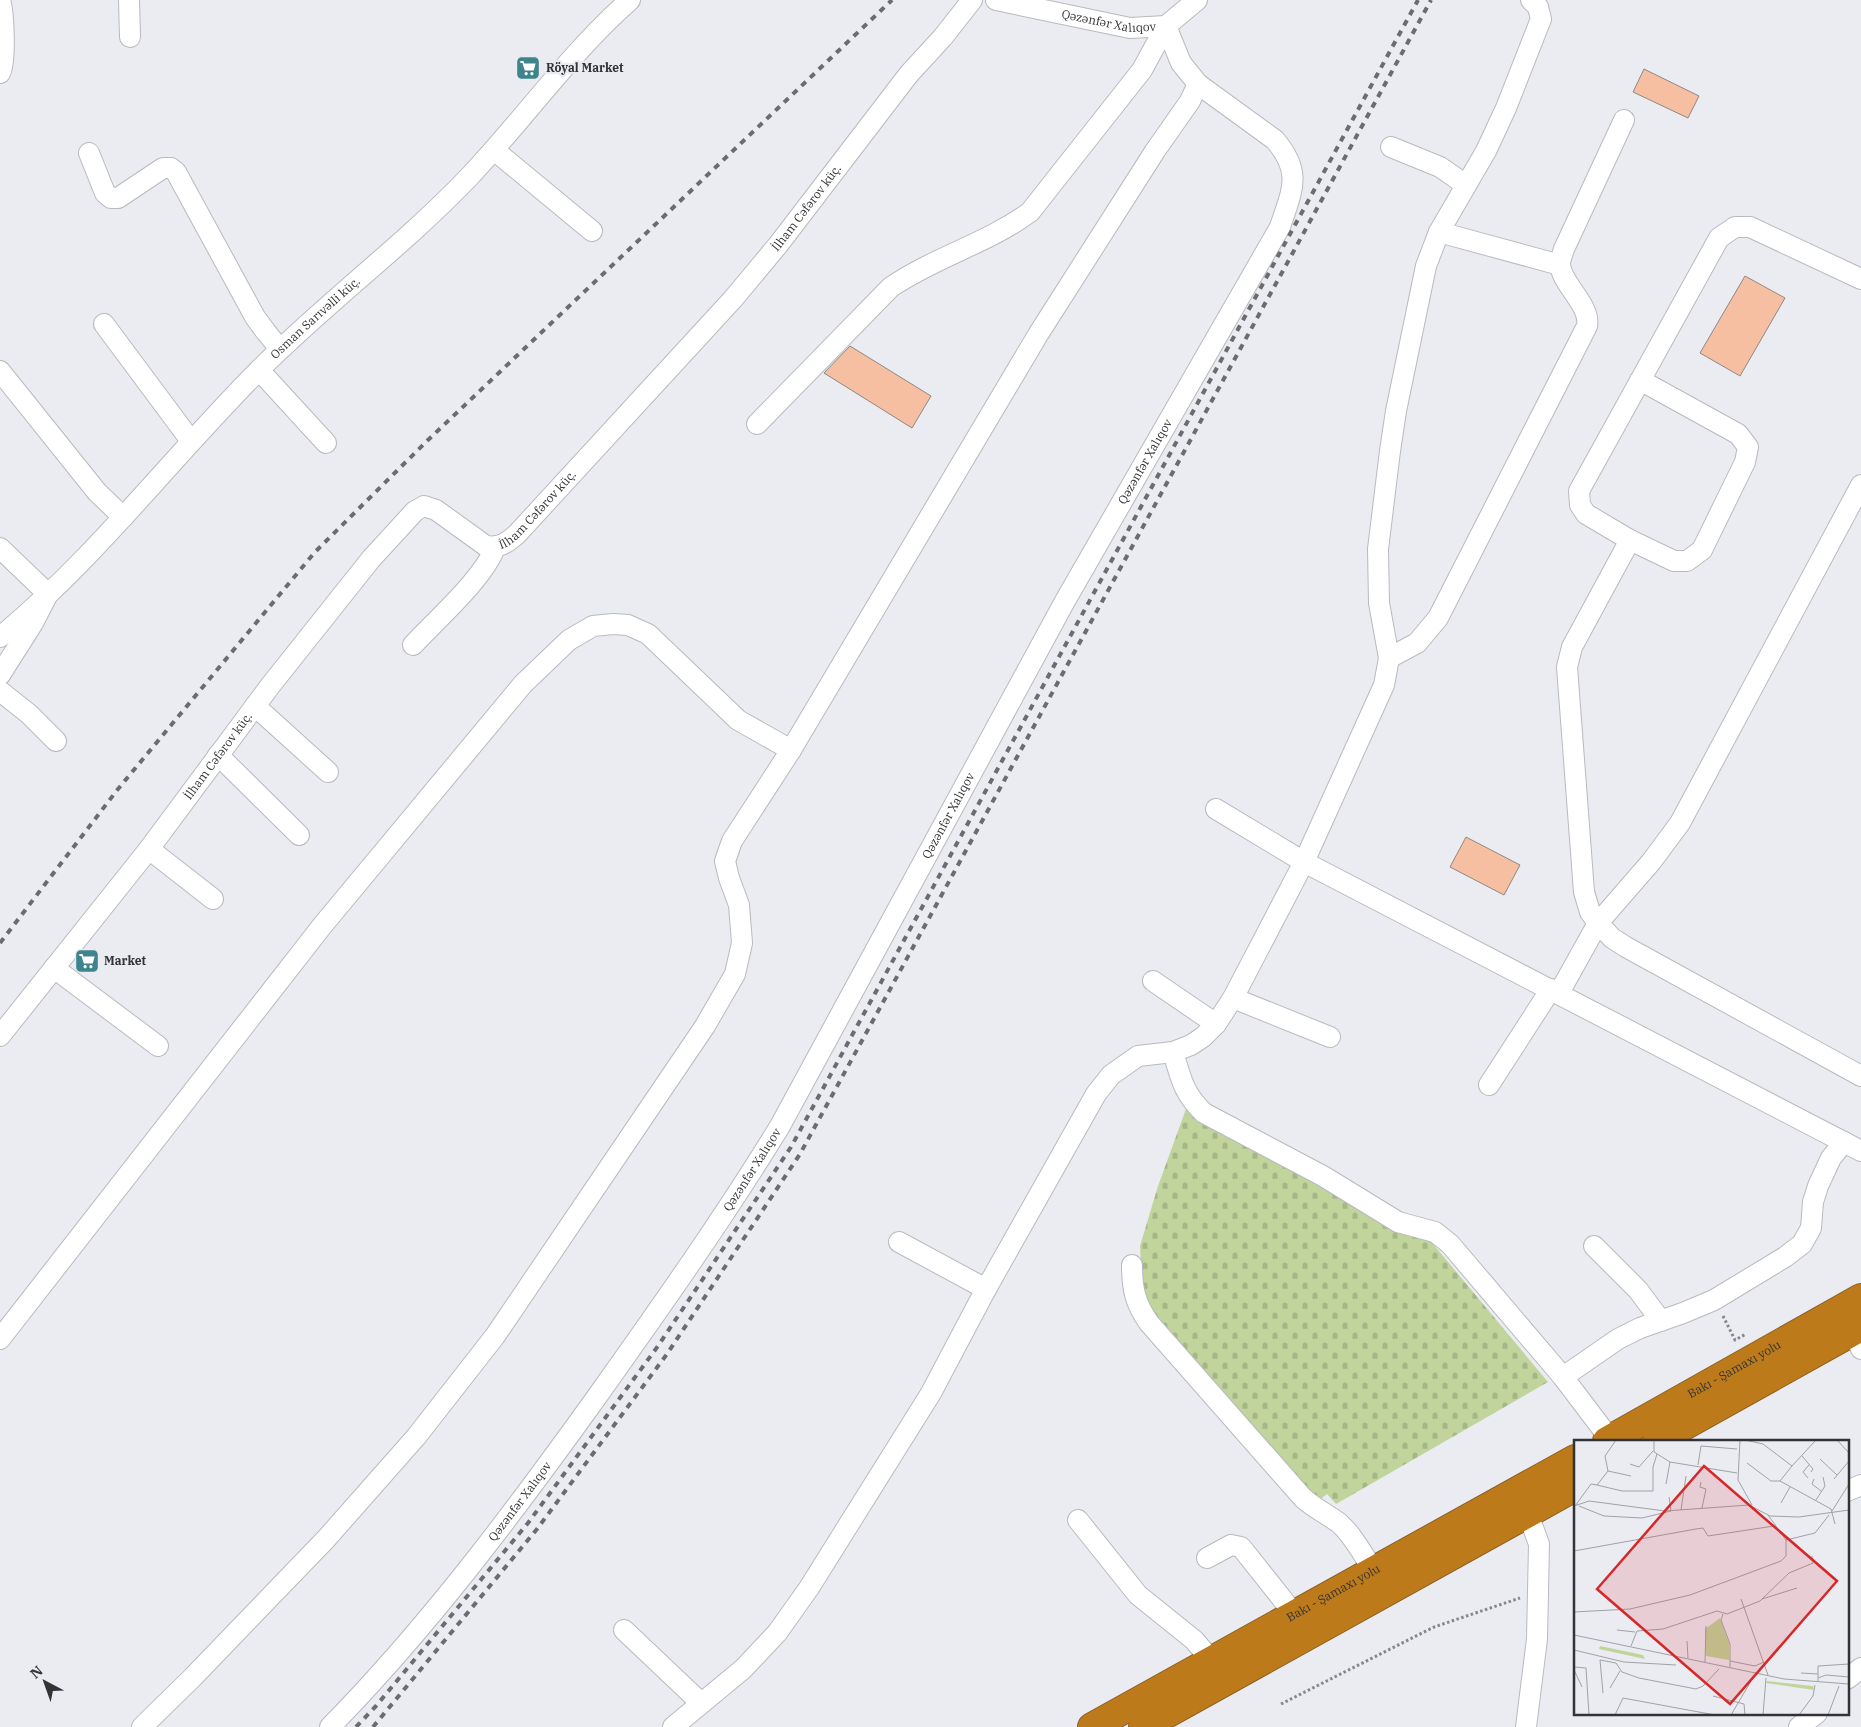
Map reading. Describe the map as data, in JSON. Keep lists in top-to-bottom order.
{
  "streets": {
    "highway": ["Bakı - Şamaxı yolu"],
    "street": ["Qəzənfər Xalıqov", "İlham Cəfərov küç.", "Osman Sarıvəlli küç."]
  },
  "places": {
    "supermarket": ["Röyal Market", "Market"]
  },
  "north": "top left"
}
